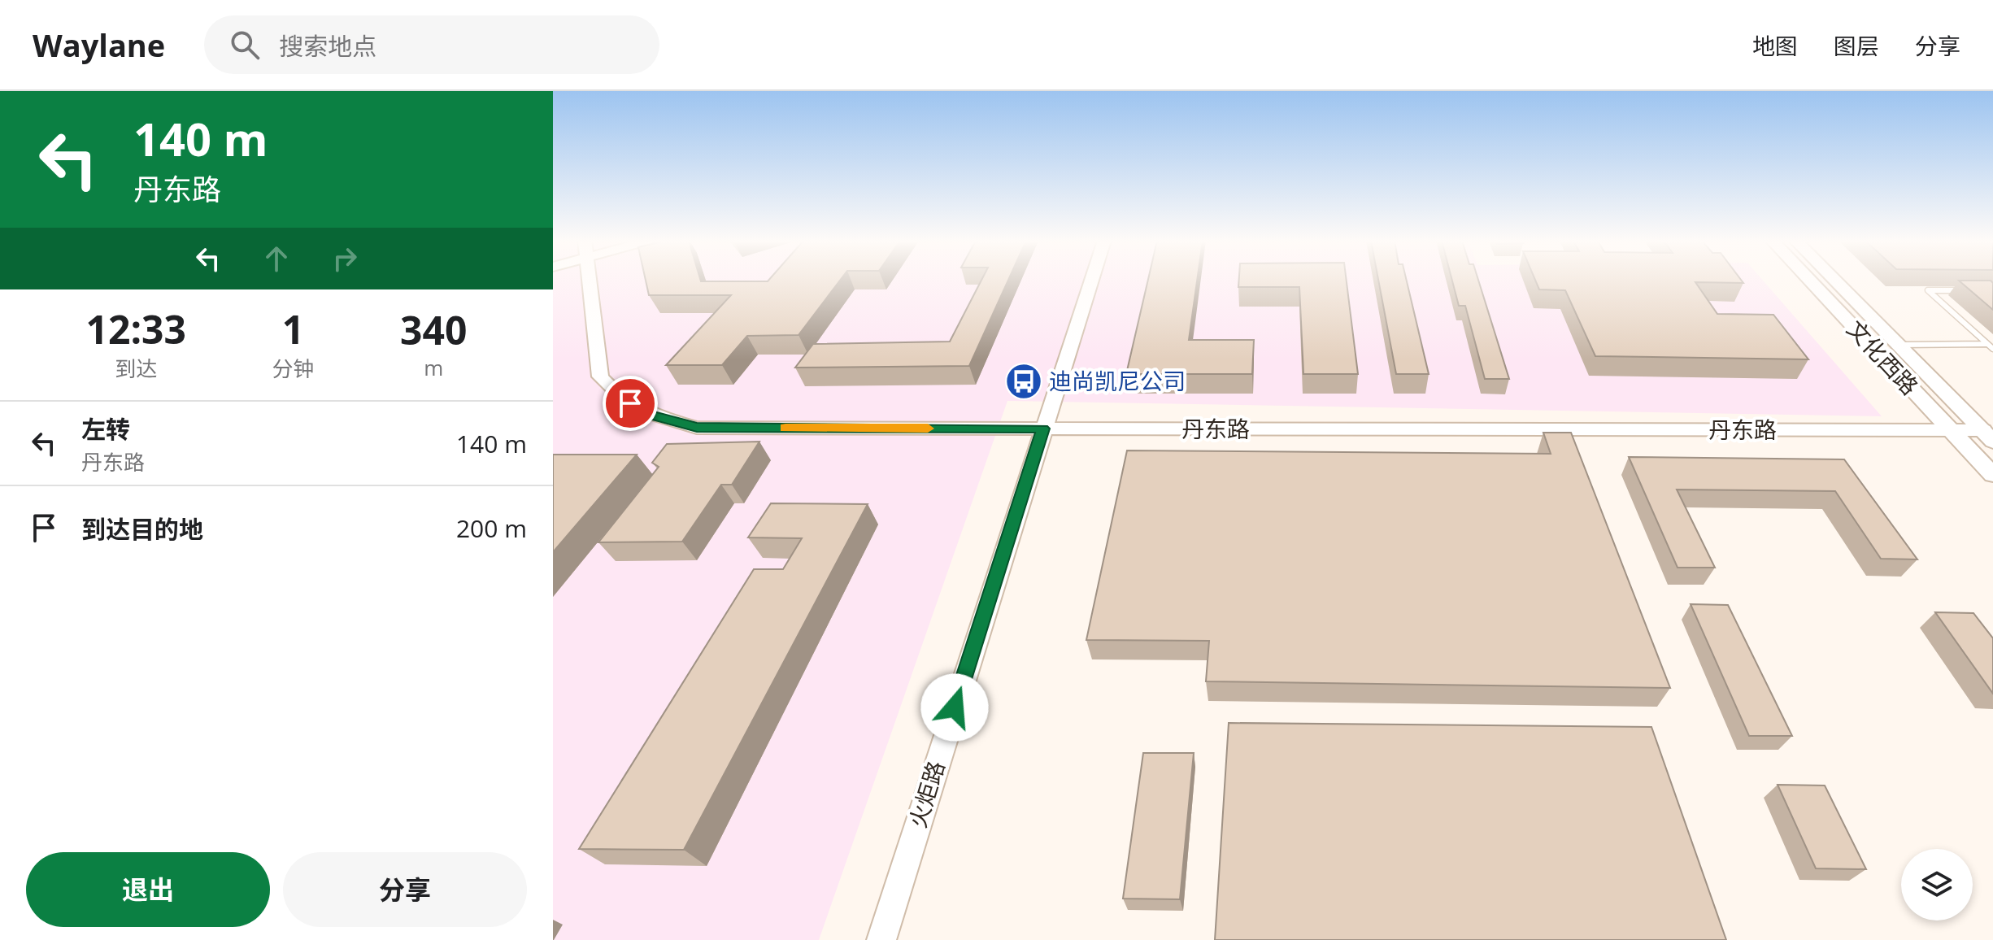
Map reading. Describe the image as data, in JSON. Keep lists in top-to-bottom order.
{
  "streets": {
    "main road": ["文化西路", "丹东路", "火炬路"]
  },
  "crossings": [
    ["文化西路", "丹东路"],
    ["丹东路", "火炬路"]
  ],
  "places": {
    "bus stop": ["迪尚凯尼公司"]
  },
  "page": {
    "header": "Waylane",
    "search": "搜索地点",
    "nav": ["地图", "图层", "分享"],
    "turn": ["140 m", "丹东路"],
    "eta": [
      "12:33",
      "到达",
      "1",
      "分钟",
      "340",
      "m"
    ],
    "list": [
      {
        "name": "左转",
        "note": "丹东路",
        "value": "140 m"
      },
      {
        "name": "到达目的地",
        "value": "200 m"
      }
    ],
    "buttons": ["退出", "分享"]
  }
}
